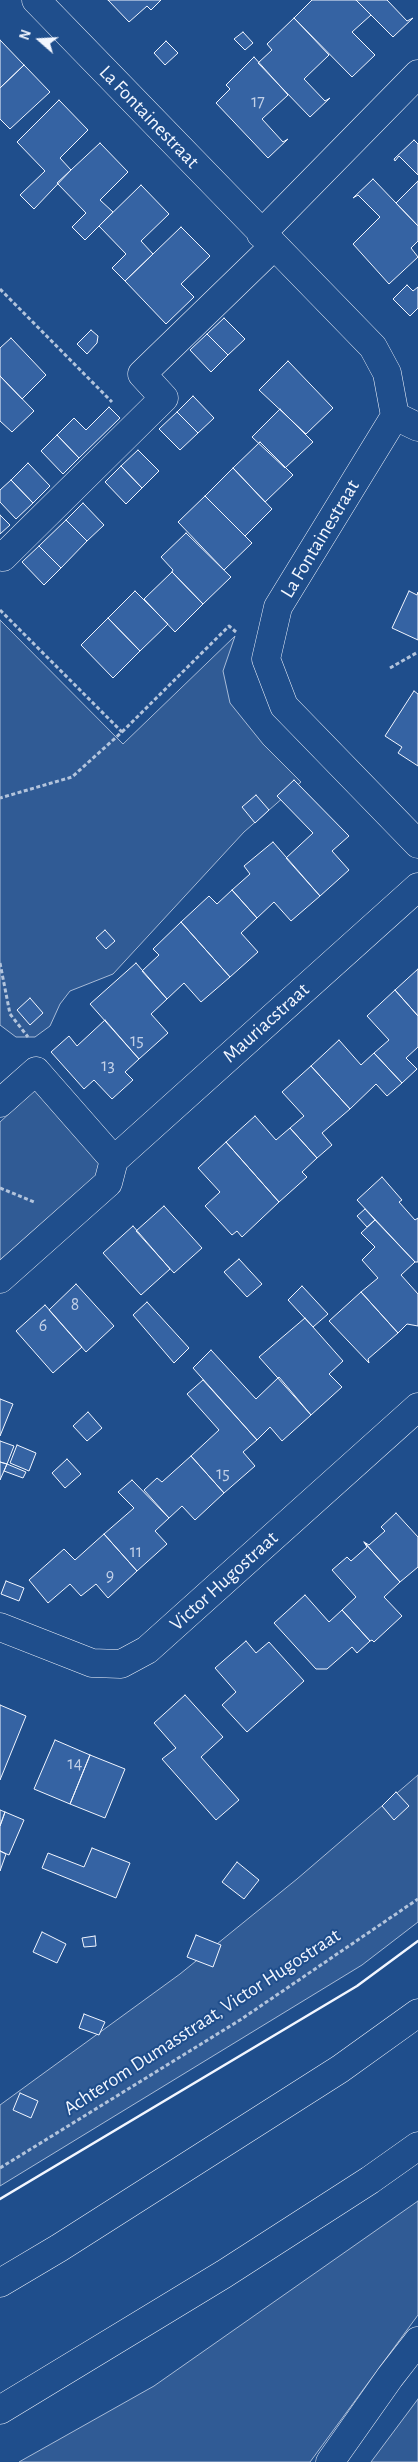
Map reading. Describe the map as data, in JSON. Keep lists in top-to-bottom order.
{
  "streets": {
    "main road": ["La Fontainestraat", "Mauriacstraat", "Victor Hugostraat"],
    "path": ["Achterom Dumasstraat, Victor Hugostraat"]
  },
  "house_numbers": [
    "17",
    "15",
    "13",
    "8",
    "6",
    "15",
    "11",
    "9",
    "14"
  ],
  "north": "left"
}
